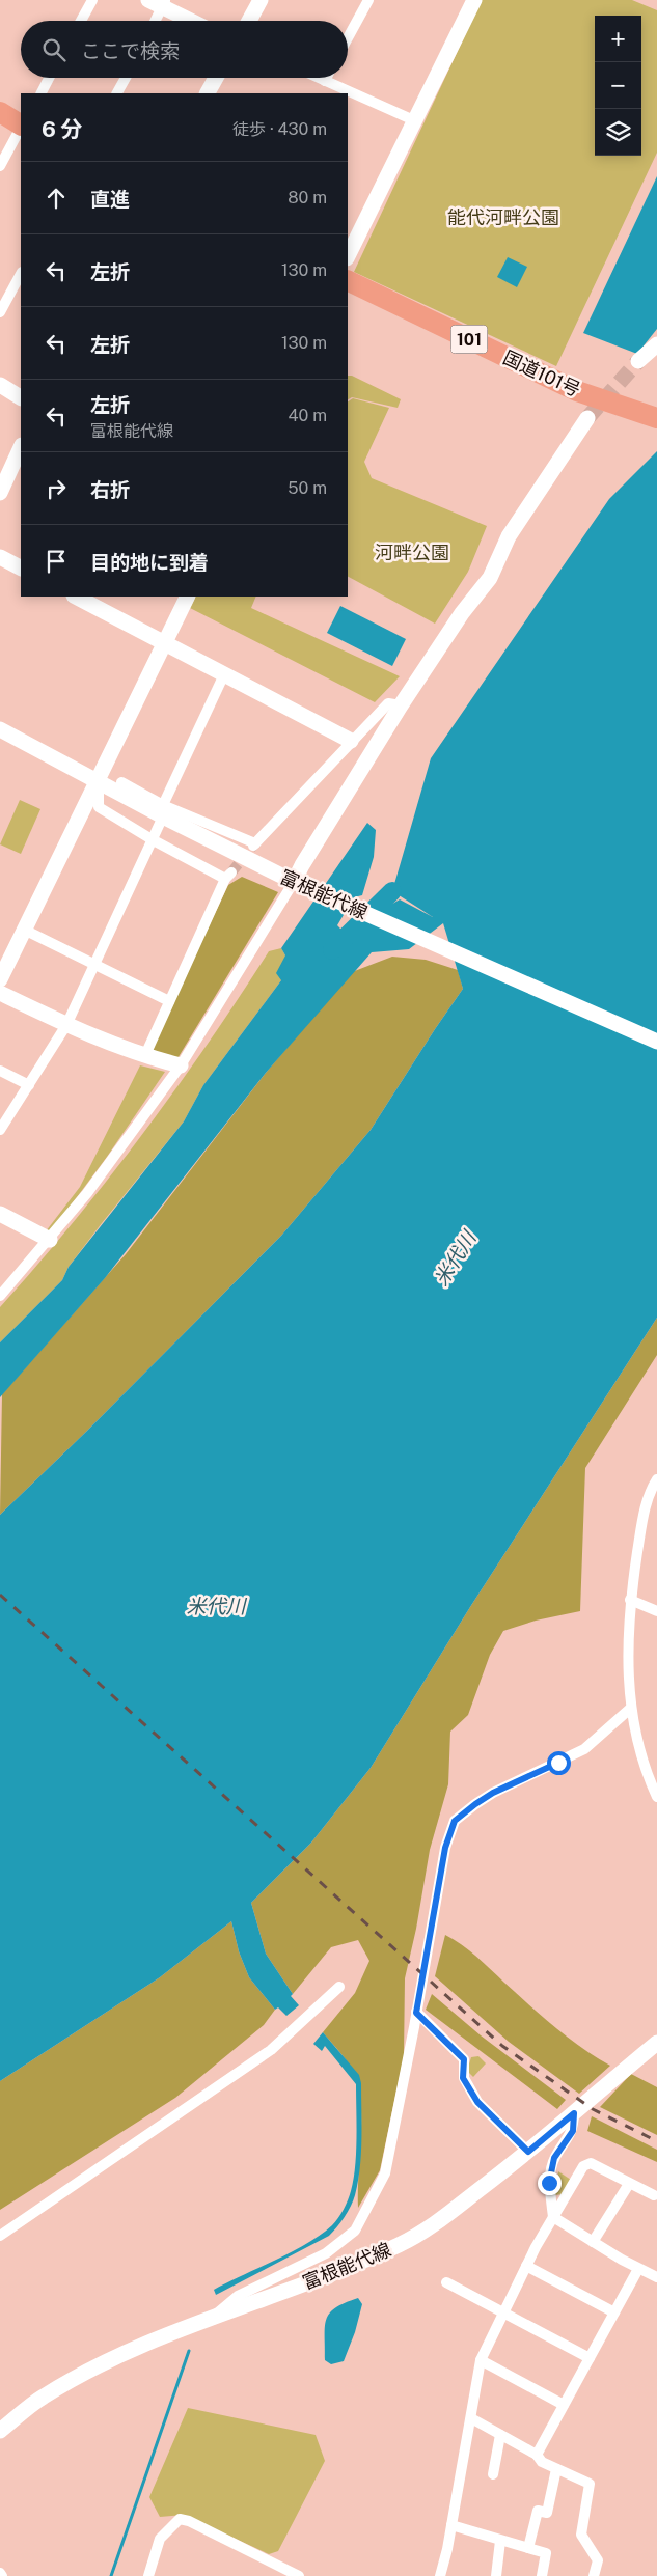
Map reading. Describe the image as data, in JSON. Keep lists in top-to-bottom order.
{
  "streets": {
    "highway": ["101", "国道101号"],
    "street": ["富根能代線"]
  },
  "water": ["米代川"],
  "parks": ["能代河畔公園", "河畔公園"],
  "page": {
    "map_buttons": ["+", "−"],
    "search": "ここで検索",
    "heading": ["6 分", "徒歩 · 430 m"],
    "list": [
      ["直進", "80 m"],
      ["左折", "130 m"],
      ["左折", "130 m"],
      ["左折", "富根能代線", "40 m"],
      ["右折", "50 m"],
      "目的地に到着"
    ]
  }
}
